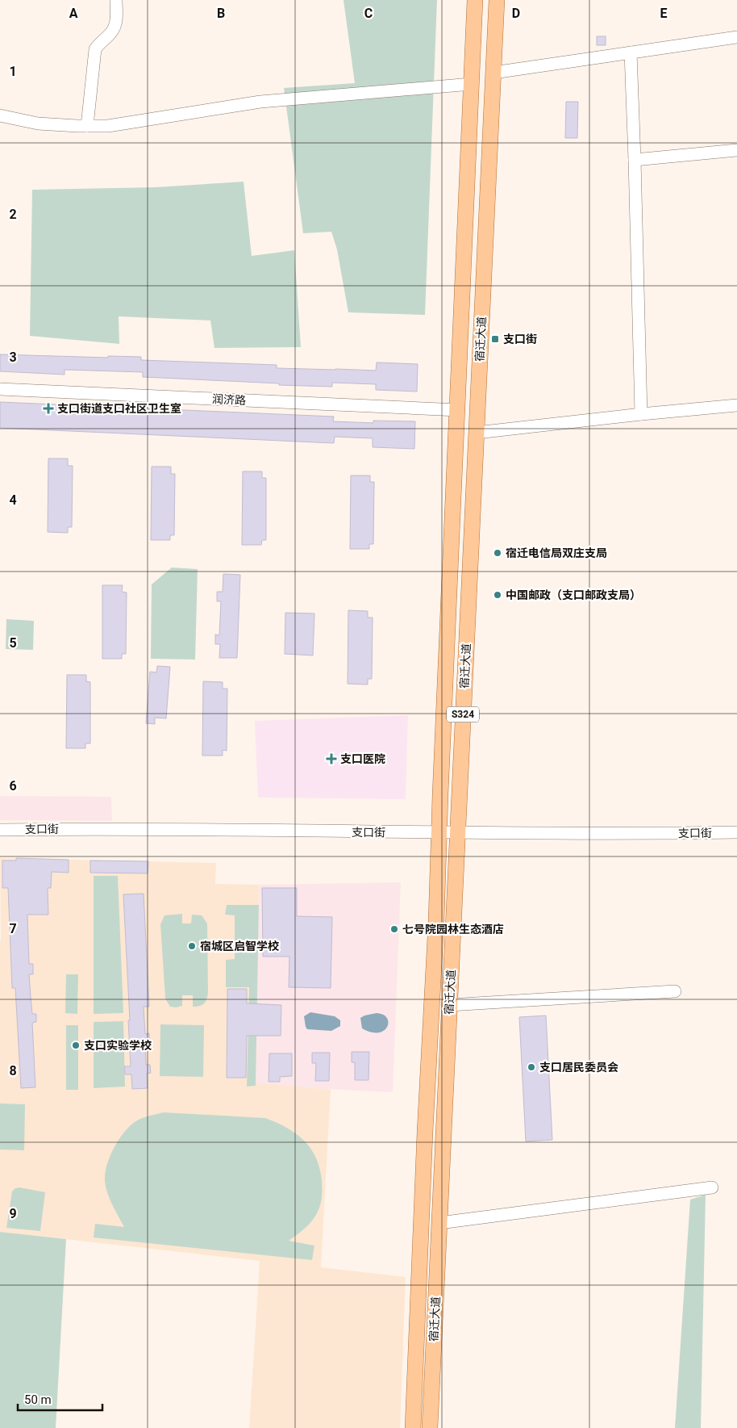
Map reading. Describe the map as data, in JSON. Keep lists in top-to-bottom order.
{
  "streets": {
    "main road": ["宿迁大道", "S324"],
    "street": ["润济路", "支口街"]
  },
  "crossings": [
    ["宿迁大道", "润济路"],
    ["宿迁大道", "支口街"]
  ],
  "places": {
    "transit": ["支口街"],
    "health": ["支口街道支口社区卫生室", "支口医院"],
    "other": [
      "宿迁电信局双庄支局",
      "中国邮政（支口邮政支局）",
      "七号院园林生态酒店",
      "宿城区启智学校",
      "支口实验学校",
      "支口居民委员会"
    ]
  },
  "scale_bar": "50 m",
  "grid": {
    "columns": [
      "A",
      "B",
      "C",
      "D",
      "E"
    ],
    "rows": [
      "1",
      "2",
      "3",
      "4",
      "5",
      "6",
      "7",
      "8",
      "9"
    ]
  }
}
